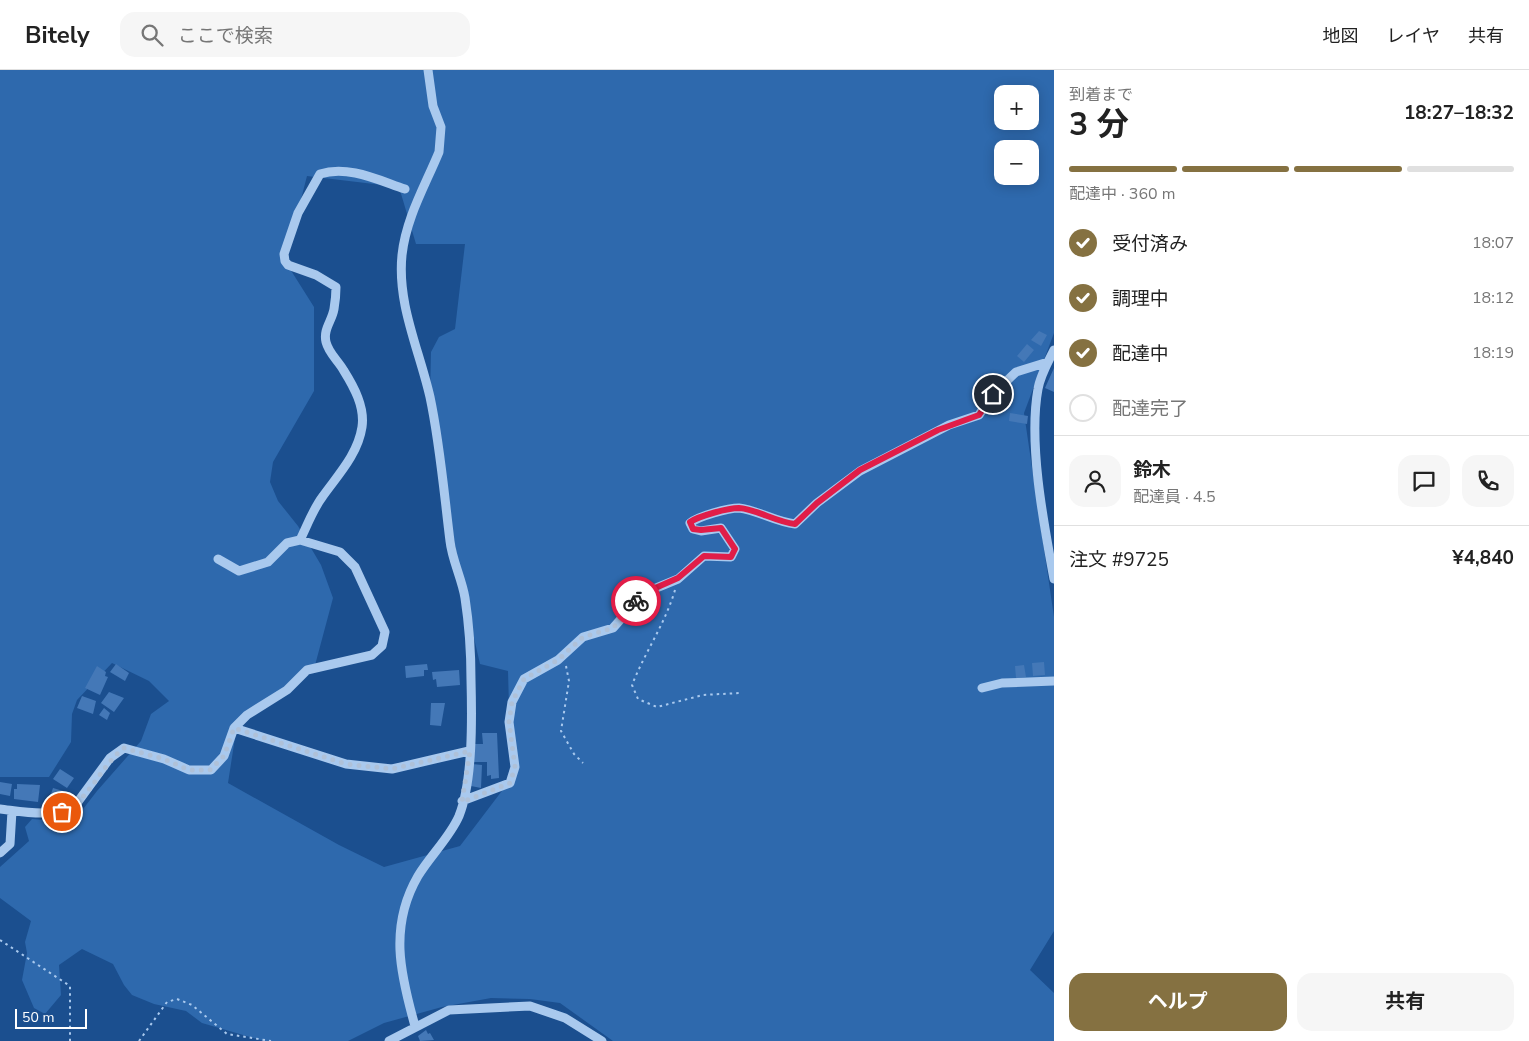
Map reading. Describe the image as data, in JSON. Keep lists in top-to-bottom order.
{
  "scale_bar": "50 m",
  "page": {
    "header": "Bitely",
    "search": "ここで検索",
    "nav": ["地図", "レイヤ", "共有"],
    "heading": ["3 分", "到着まで", "18:27–18:32"],
    "panel": [
      "鈴木",
      "配達員 · 4.5",
      "注文 #9725",
      "¥4,840"
    ],
    "map_buttons": ["+", "−"],
    "bar": "配達中 · 360 m",
    "list": [
      ["受付済み", "18:07"],
      ["調理中", "18:12"],
      ["配達中", "18:19"],
      "配達完了"
    ],
    "buttons": ["ヘルプ", "共有"],
    "scale": "50 m"
  }
}
